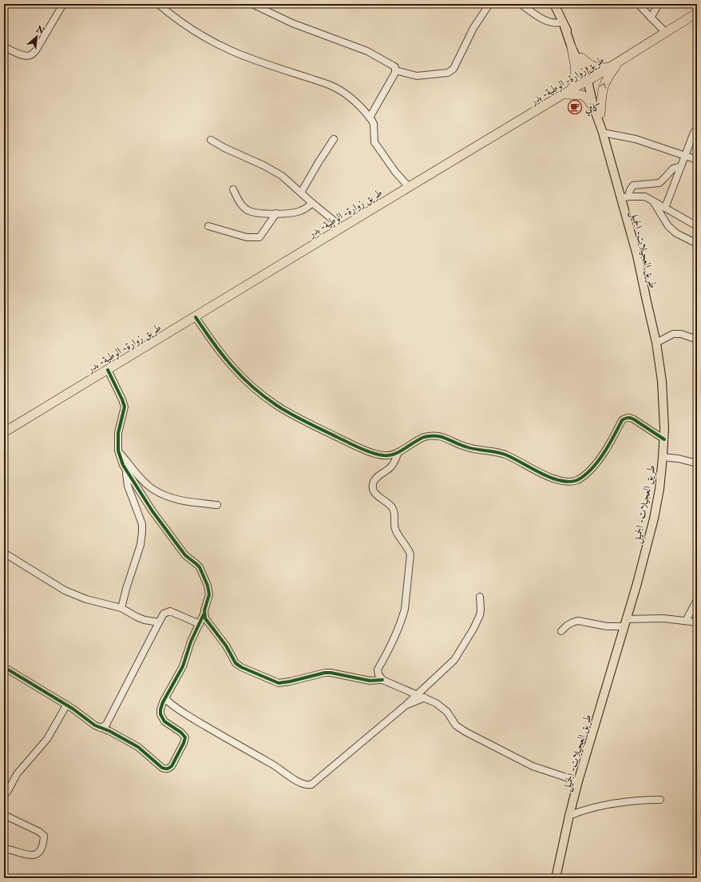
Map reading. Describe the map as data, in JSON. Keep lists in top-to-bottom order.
{
  "streets": {
    "highway": ["طريق زوارة- الوطية- بدر"],
    "main road": ["طريق العجيلات- الجميل"]
  },
  "crossings": [
    ["طريق زوارة- الوطية- بدر", "طريق العجيلات- الجميل"]
  ],
  "places": {
    "cafe": ["كافي"]
  },
  "north": "top right"
}
